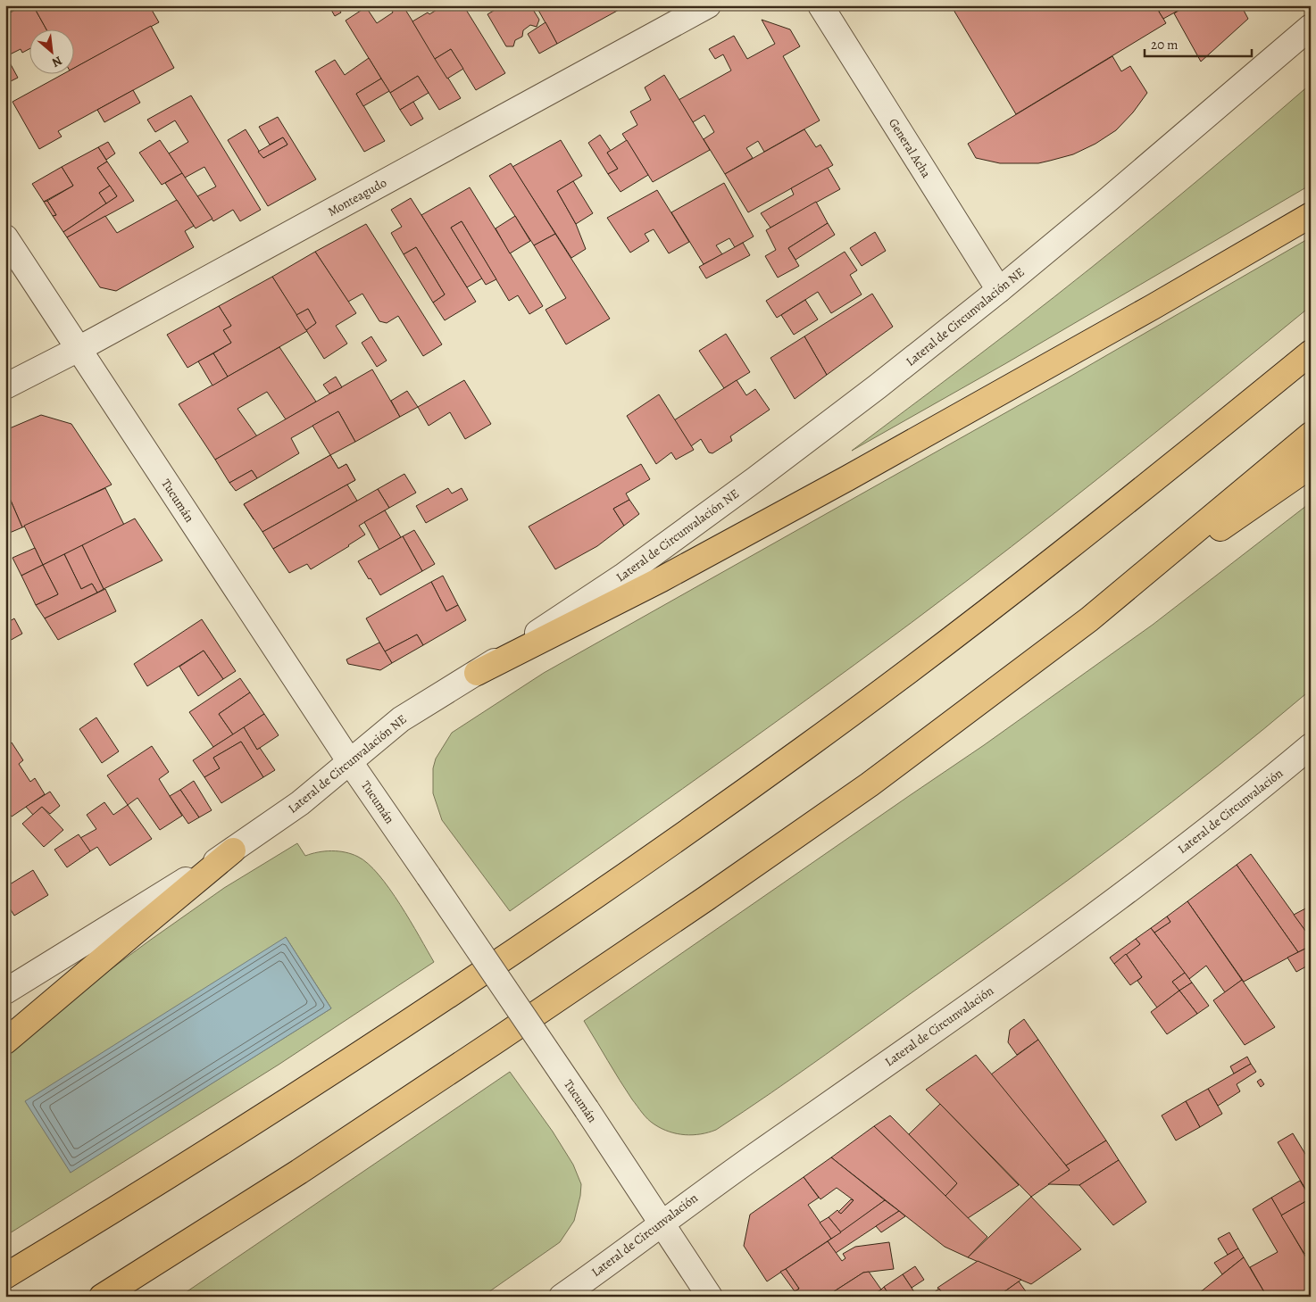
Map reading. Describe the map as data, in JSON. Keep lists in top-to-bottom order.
{
  "streets": {
    "street": [
      "General Acha",
      "Monteagudo",
      "Lateral de Circunvalación NE",
      "Tucumán",
      "Lateral de Circunvalación"
    ]
  },
  "crossings": [
    ["General Acha", "Lateral de Circunvalación NE"],
    ["Monteagudo", "Tucumán"],
    ["Lateral de Circunvalación NE", "Tucumán"],
    ["Tucumán", "Lateral de Circunvalación"]
  ],
  "scale_bar": "20 m",
  "north": "bottom right"
}
